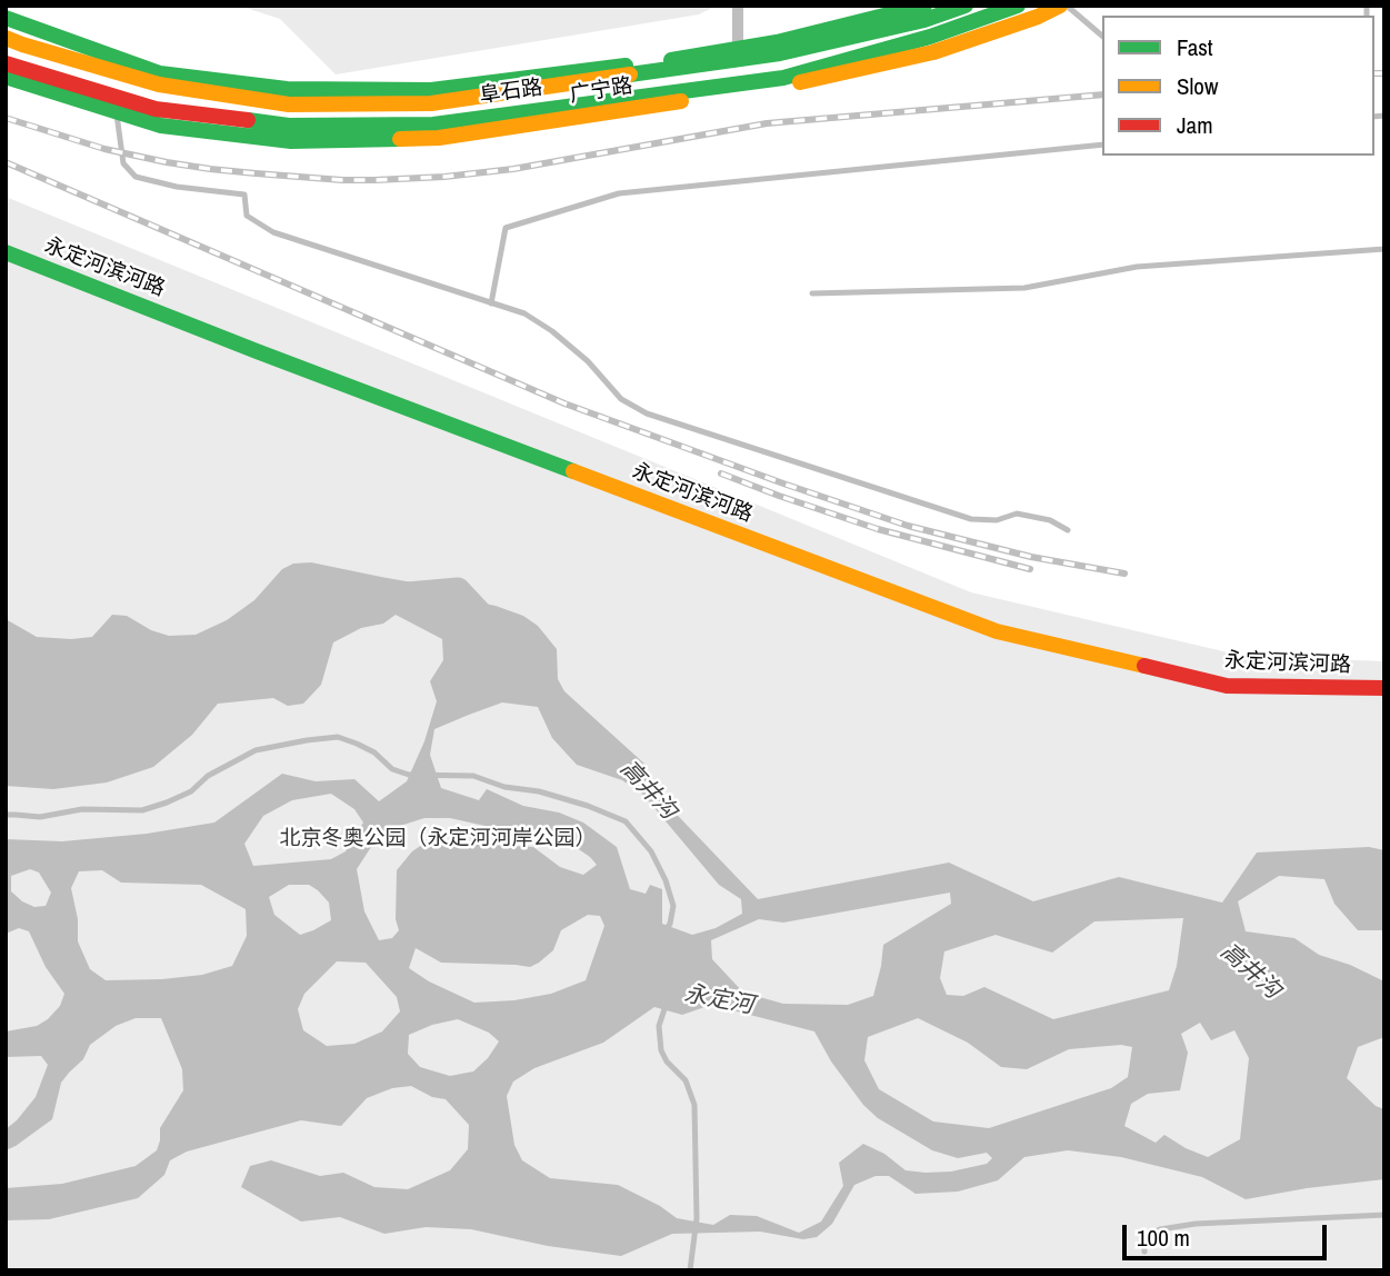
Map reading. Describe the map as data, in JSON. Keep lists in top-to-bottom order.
{
  "streets": {
    "main road": ["广宁路", "阜石路", "永定河滨河路"]
  },
  "water": ["高井沟", "永定河"],
  "parks": ["北京冬奥公园（永定河河岸公园）"],
  "legend": ["Fast", "Slow", "Jam"],
  "scale_bar": "100 m"
}
